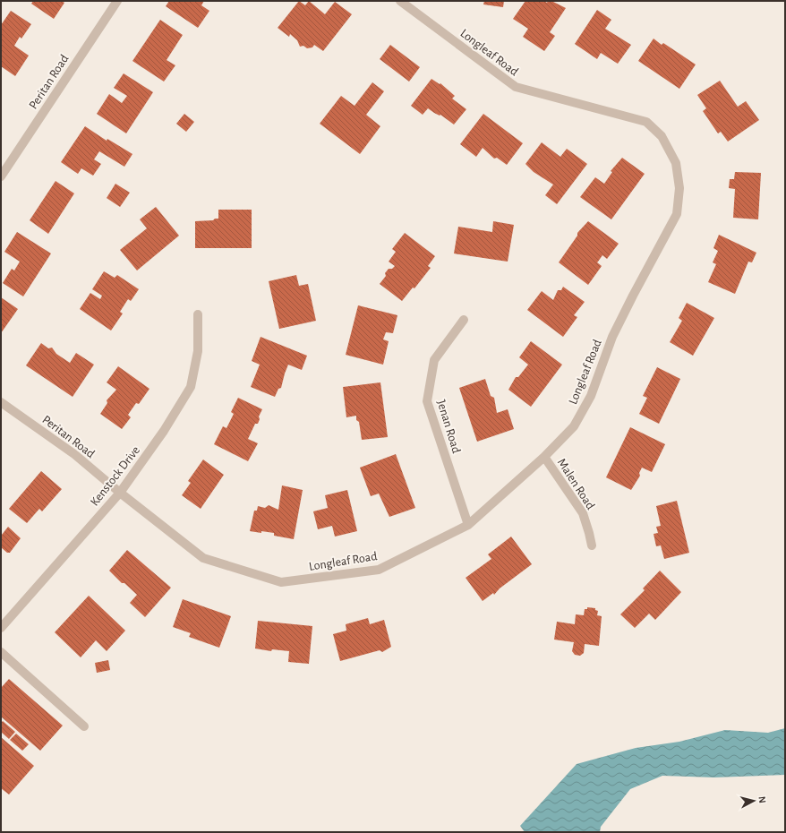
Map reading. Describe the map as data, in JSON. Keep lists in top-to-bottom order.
{
  "streets": {
    "street": [
      "Longleaf Road",
      "Peritan Road",
      "Jenan Road",
      "Kenstock Drive",
      "Malen Road"
    ]
  },
  "crossings": [
    ["Longleaf Road", "Peritan Road"],
    ["Longleaf Road", "Jenan Road"],
    ["Longleaf Road", "Kenstock Drive"],
    ["Longleaf Road", "Malen Road"],
    ["Peritan Road", "Kenstock Drive"]
  ],
  "north": "right"
}
